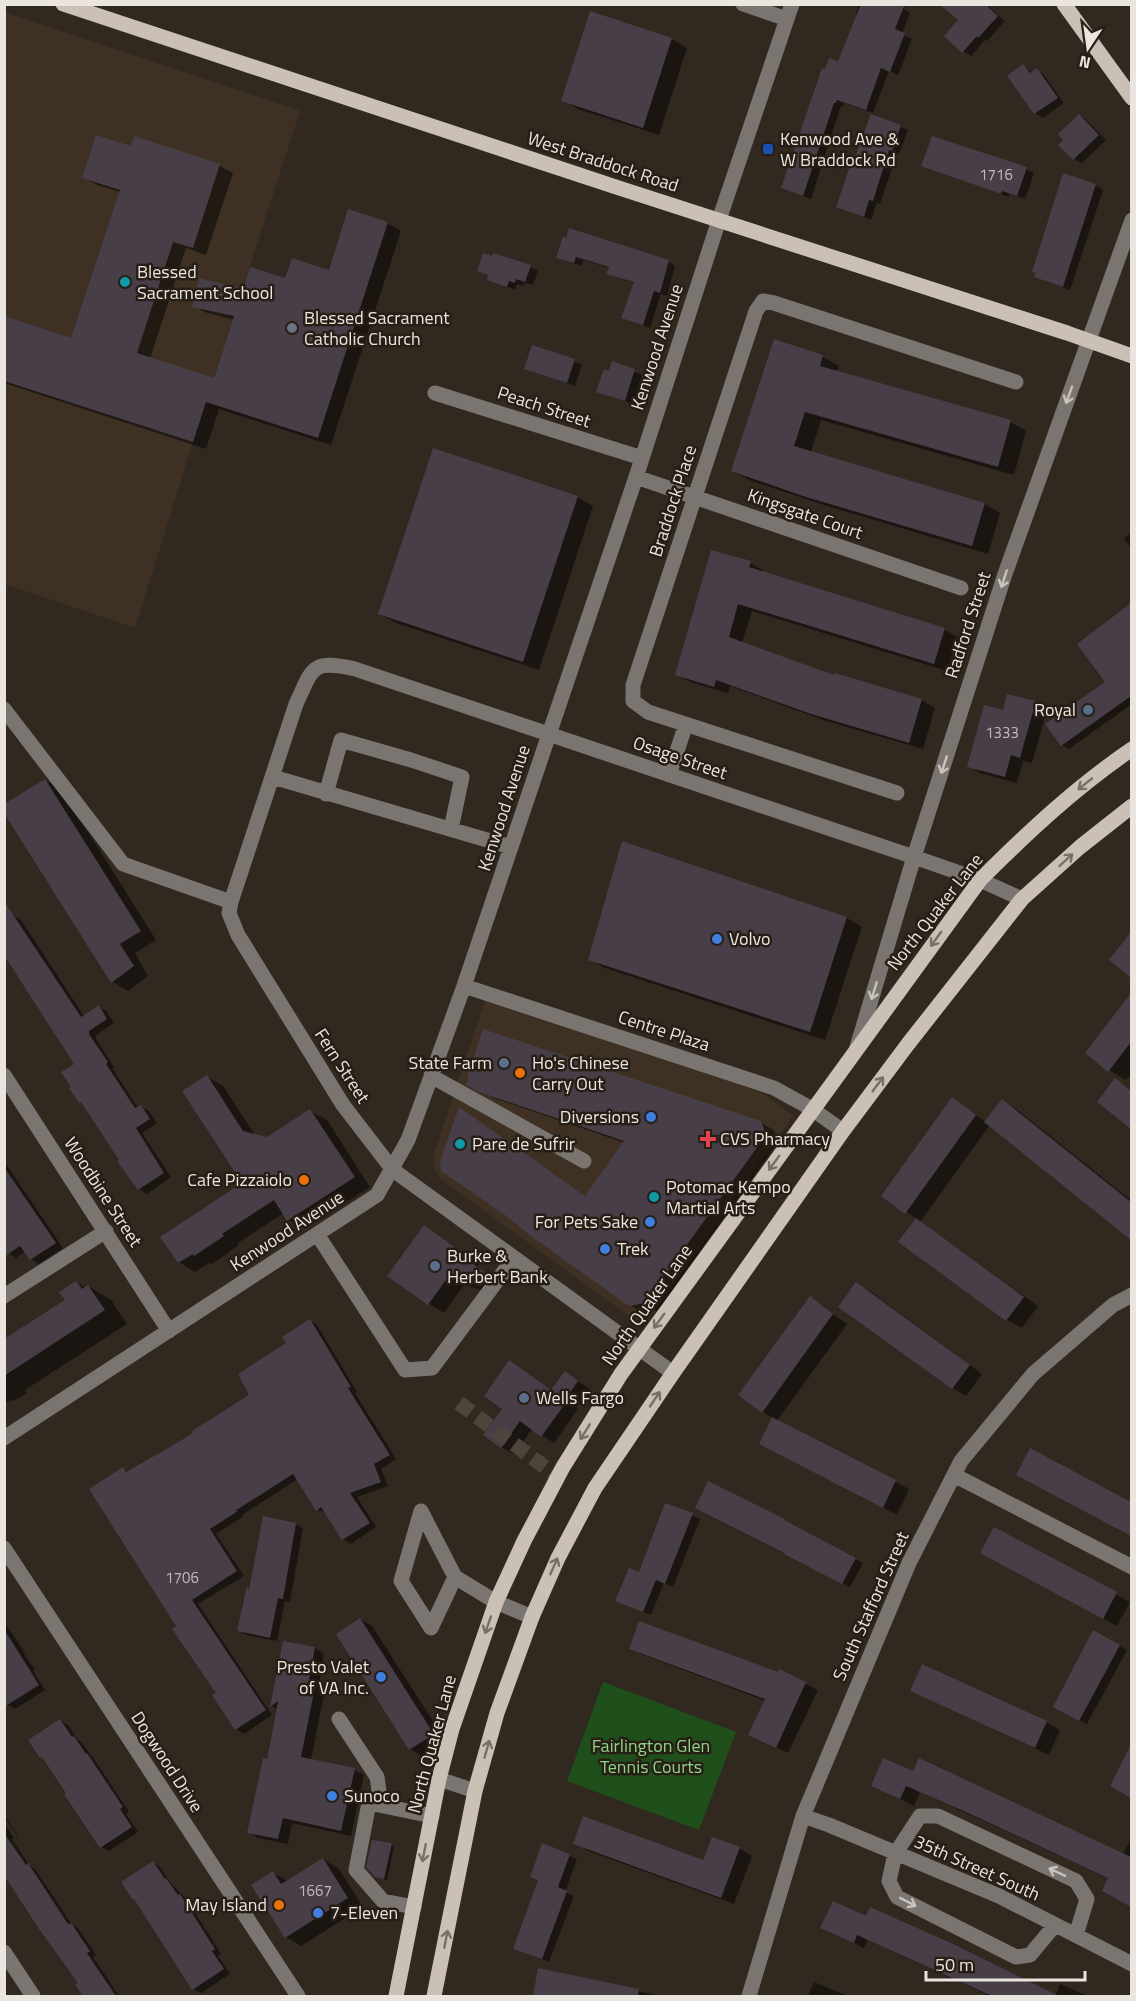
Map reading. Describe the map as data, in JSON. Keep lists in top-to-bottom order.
{
  "streets": {
    "main road": ["West Braddock Road", "North Quaker Lane"],
    "street": [
      "Kenwood Avenue",
      "Peach Street",
      "Braddock Place",
      "Kingsgate Court",
      "Radford Street",
      "Osage Street",
      "Centre Plaza",
      "Fern Street",
      "Woodbine Street",
      "South Stafford Street",
      "Dogwood Drive",
      "35th Street South"
    ]
  },
  "crossings": [
    ["West Braddock Road", "Kenwood Avenue"],
    ["West Braddock Road", "Radford Street"],
    ["Kenwood Avenue", "Peach Street"],
    ["Kenwood Avenue", "Kingsgate Court"],
    ["Kenwood Avenue", "Osage Street"],
    ["Kenwood Avenue", "Centre Plaza"],
    ["Kenwood Avenue", "Fern Street"],
    ["Kenwood Avenue", "Woodbine Street"],
    ["Braddock Place", "Kingsgate Court"],
    ["Radford Street", "Osage Street"],
    ["Radford Street", "North Quaker Lane"],
    ["Osage Street", "North Quaker Lane"],
    ["Osage Street", "Fern Street"],
    ["North Quaker Lane", "Centre Plaza"],
    ["North Quaker Lane", "Fern Street"],
    ["South Stafford Street", "35th Street South"]
  ],
  "one_way": ["Radford Street"],
  "parks": ["Fairlington Glen Tennis Courts"],
  "places": {
    "transit": ["Kenwood Ave & W Braddock Rd"],
    "other": [
      "Blessed Sacrament School",
      "Blessed Sacrament Catholic Church",
      "Royal",
      "Volvo",
      "State Farm",
      "Ho's Chinese Carry Out",
      "Diversions",
      "Pare de Sufrir",
      "Cafe Pizzaiolo",
      "Potomac Kempo Martial Arts",
      "For Pets Sake",
      "Trek",
      "Burke & Herbert Bank",
      "Wells Fargo",
      "Presto Valet of VA Inc.",
      "Sunoco",
      "May Island",
      "7-Eleven"
    ],
    "health": ["CVS Pharmacy"]
  },
  "house_numbers": [
    "1716",
    "1333",
    "1706",
    "1667"
  ],
  "scale_bar": "50 m",
  "north": "bottom"
}
